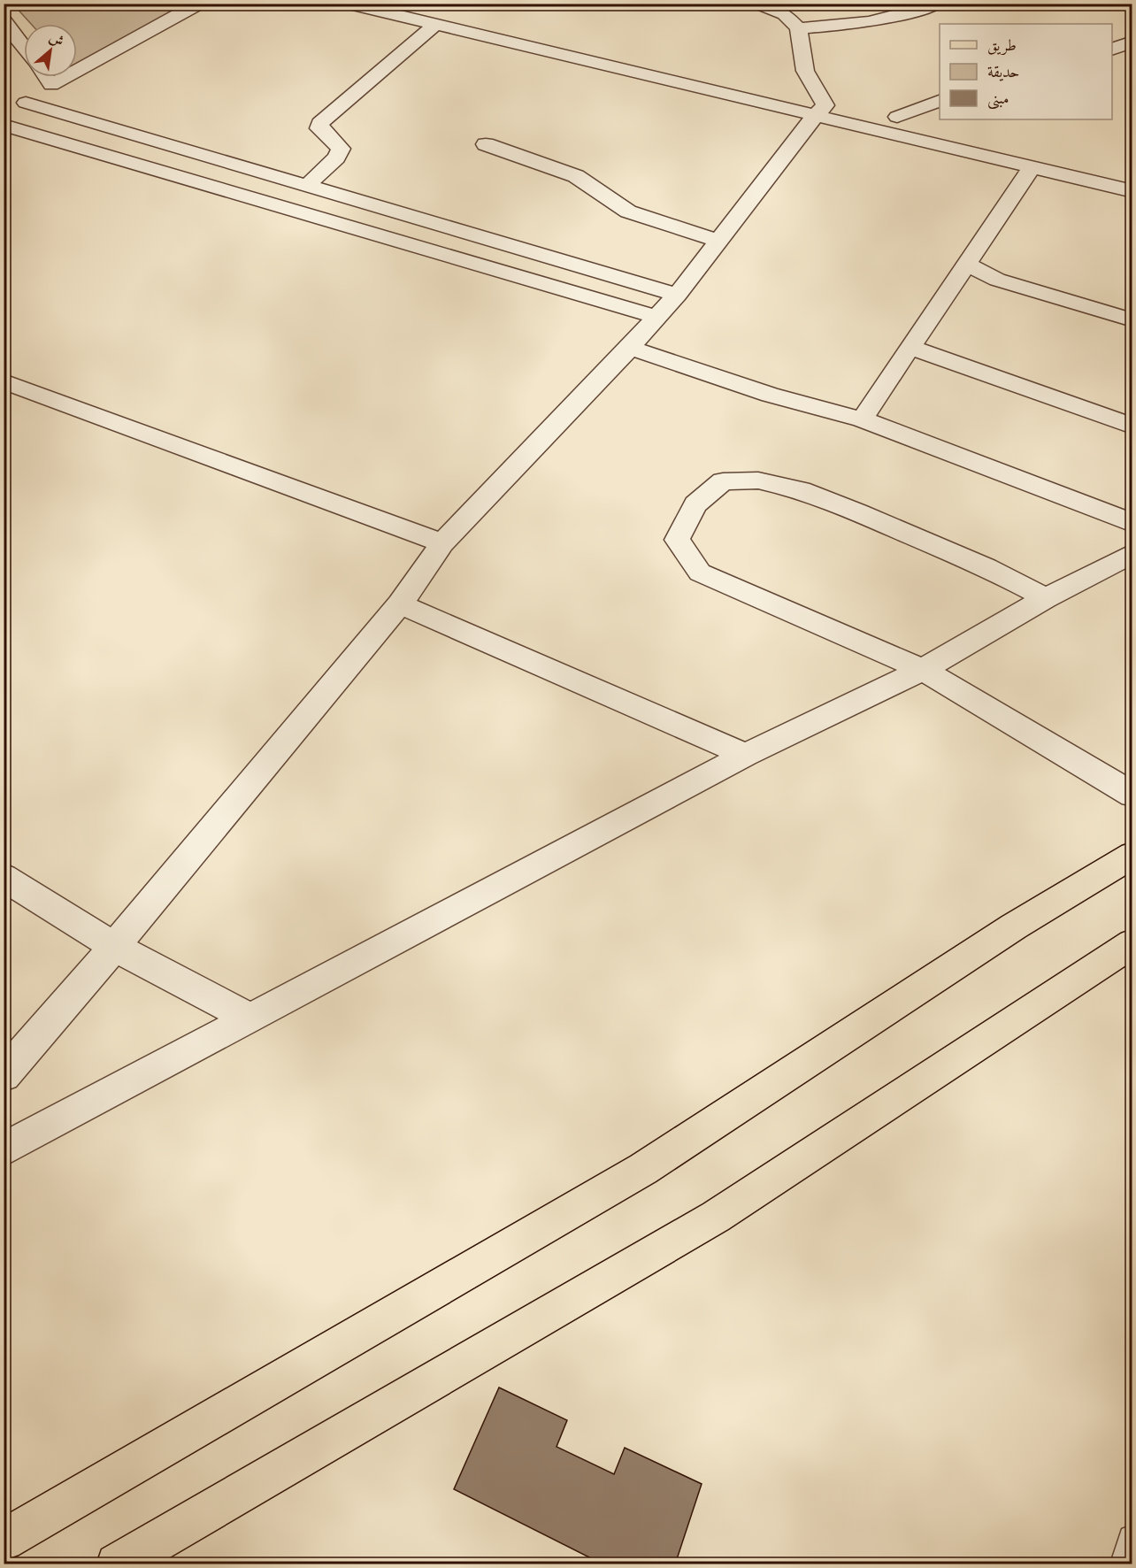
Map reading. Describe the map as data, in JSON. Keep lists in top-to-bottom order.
{
  "legend": ["طريق", "حديقة", "مبنى"],
  "north": "top right"
}
